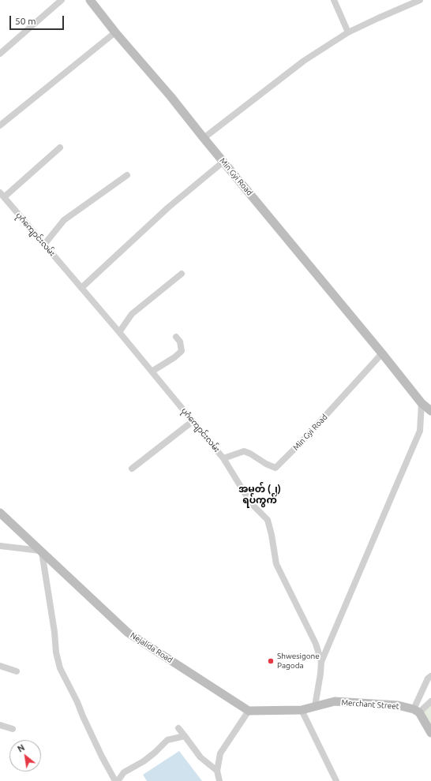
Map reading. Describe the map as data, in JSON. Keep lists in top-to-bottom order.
{
  "streets": {
    "main road": ["Min Gyi Road", "Nejalida Road", "Merchant Street"],
    "street": ["ပုဂံကျောင်းလမ်း"]
  },
  "crossings": [
    ["Min Gyi Road", "ပုဂံကျောင်းလမ်း"],
    ["ပုဂံကျောင်းလမ်း", "Merchant Street"]
  ],
  "districts": ["အမှတ် (၂) ရပ်ကွက်"],
  "places": ["Shwesigone Pagoda"],
  "scale_bar": "50 m",
  "north": "top left"
}
